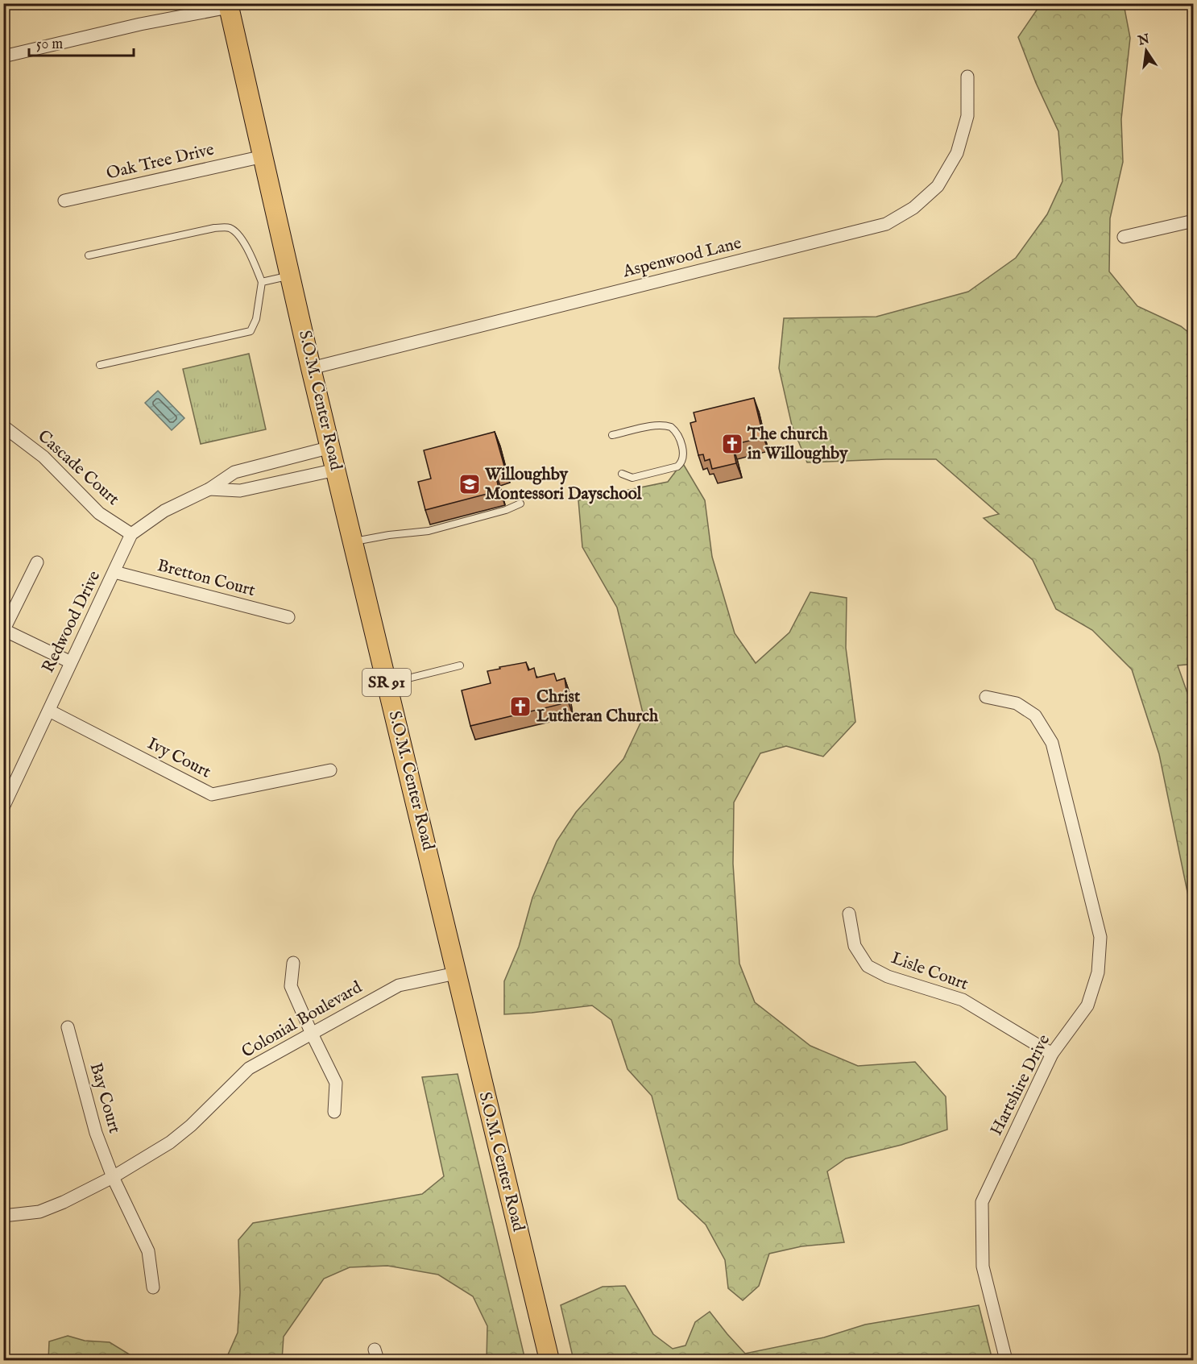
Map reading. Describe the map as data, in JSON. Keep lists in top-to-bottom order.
{
  "streets": {
    "main road": ["S.O.M. Center Road", "SR 91"],
    "street": [
      "Oak Tree Drive",
      "Aspenwood Lane",
      "Cascade Court",
      "Bretton Court",
      "Redwood Drive",
      "Ivy Court",
      "Lisle Court",
      "Colonial Boulevard",
      "Hartshire Drive",
      "Bay Court"
    ]
  },
  "crossings": [
    ["Oak Tree Drive", "S.O.M. Center Road"],
    ["Aspenwood Lane", "S.O.M. Center Road"],
    ["S.O.M. Center Road", "Colonial Boulevard"],
    ["Cascade Court", "Redwood Drive"],
    ["Bretton Court", "Redwood Drive"],
    ["Redwood Drive", "Ivy Court"],
    ["Lisle Court", "Hartshire Drive"],
    ["Colonial Boulevard", "Bay Court"]
  ],
  "places": {
    "church": ["The church in Willoughby", "Christ Lutheran Church"],
    "school or university": ["Willoughby Montessori Dayschool"]
  },
  "scale_bar": "50 m",
  "north": "top"
}
